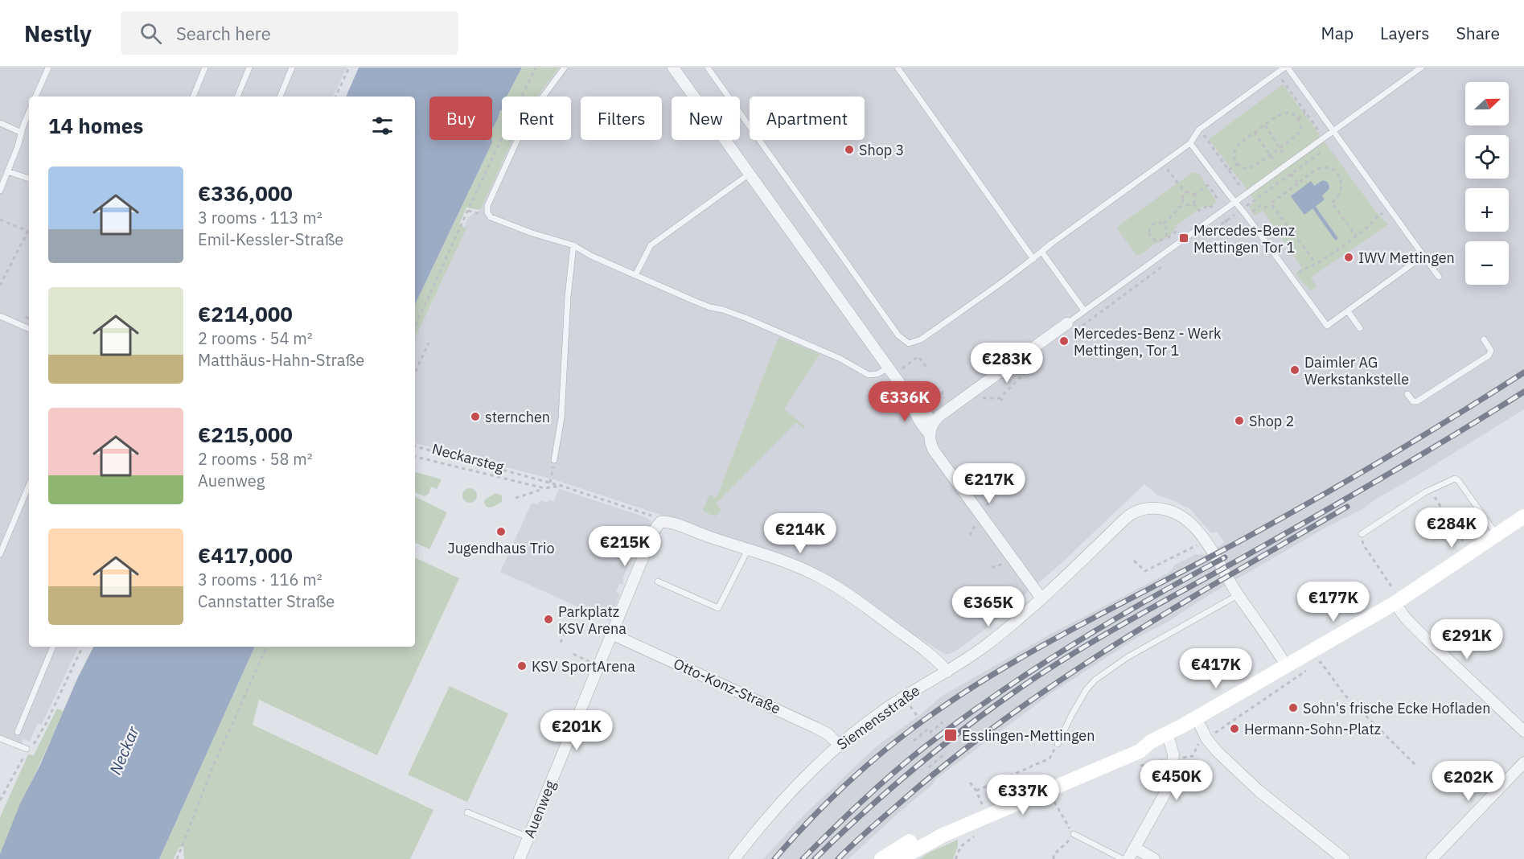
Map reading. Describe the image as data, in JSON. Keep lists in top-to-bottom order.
{
  "streets": {
    "street": ["Otto-Konz-Straße", "Siemensstraße", "Auenweg"],
    "path": ["Neckarsteg"]
  },
  "crossings": [
    ["Otto-Konz-Straße", "Siemensstraße"],
    ["Otto-Konz-Straße", "Auenweg"]
  ],
  "water": ["Neckar"],
  "places": {
    "other": [
      "Shop 3",
      "IWV Mettingen",
      "Mercedes-Benz - Werk Mettingen, Tor 1",
      "Daimler AG Werkstankstelle",
      "sternchen",
      "Shop 2",
      "Jugendhaus Trio",
      "Parkplatz KSV Arena",
      "KSV SportArena",
      "Sohn's frische Ecke Hofladen",
      "Hermann-Sohn-Platz"
    ],
    "transit": ["Mercedes-Benz Mettingen Tor 1", "Esslingen-Mettingen"]
  },
  "north": "right",
  "page": {
    "header": "Nestly",
    "search": "Search here",
    "nav": ["Map", "Layers", "Share"],
    "map_buttons": ["+", "−"],
    "chip": [
      "Buy",
      "Rent",
      "Filters",
      "New",
      "Apartment"
    ],
    "heading": "14 homes",
    "list": [
      {
        "name": "€336,000",
        "note": "3 rooms · 113 m² · Emil-Kessler-Straße"
      },
      {
        "name": "€214,000",
        "note": "2 rooms · 54 m² · Matthäus-Hahn-Straße"
      },
      {
        "name": "€215,000",
        "note": "2 rooms · 58 m² · Auenweg"
      },
      {
        "name": "€417,000",
        "note": "3 rooms · 116 m² · Cannstatter Straße"
      }
    ],
    "price": [
      "€283K",
      "€336K",
      "€217K",
      "€284K",
      "€214K",
      "€215K",
      "€177K",
      "€365K",
      "€291K",
      "€417K",
      "€201K",
      "€450K",
      "€202K",
      "€337K"
    ]
  }
}
